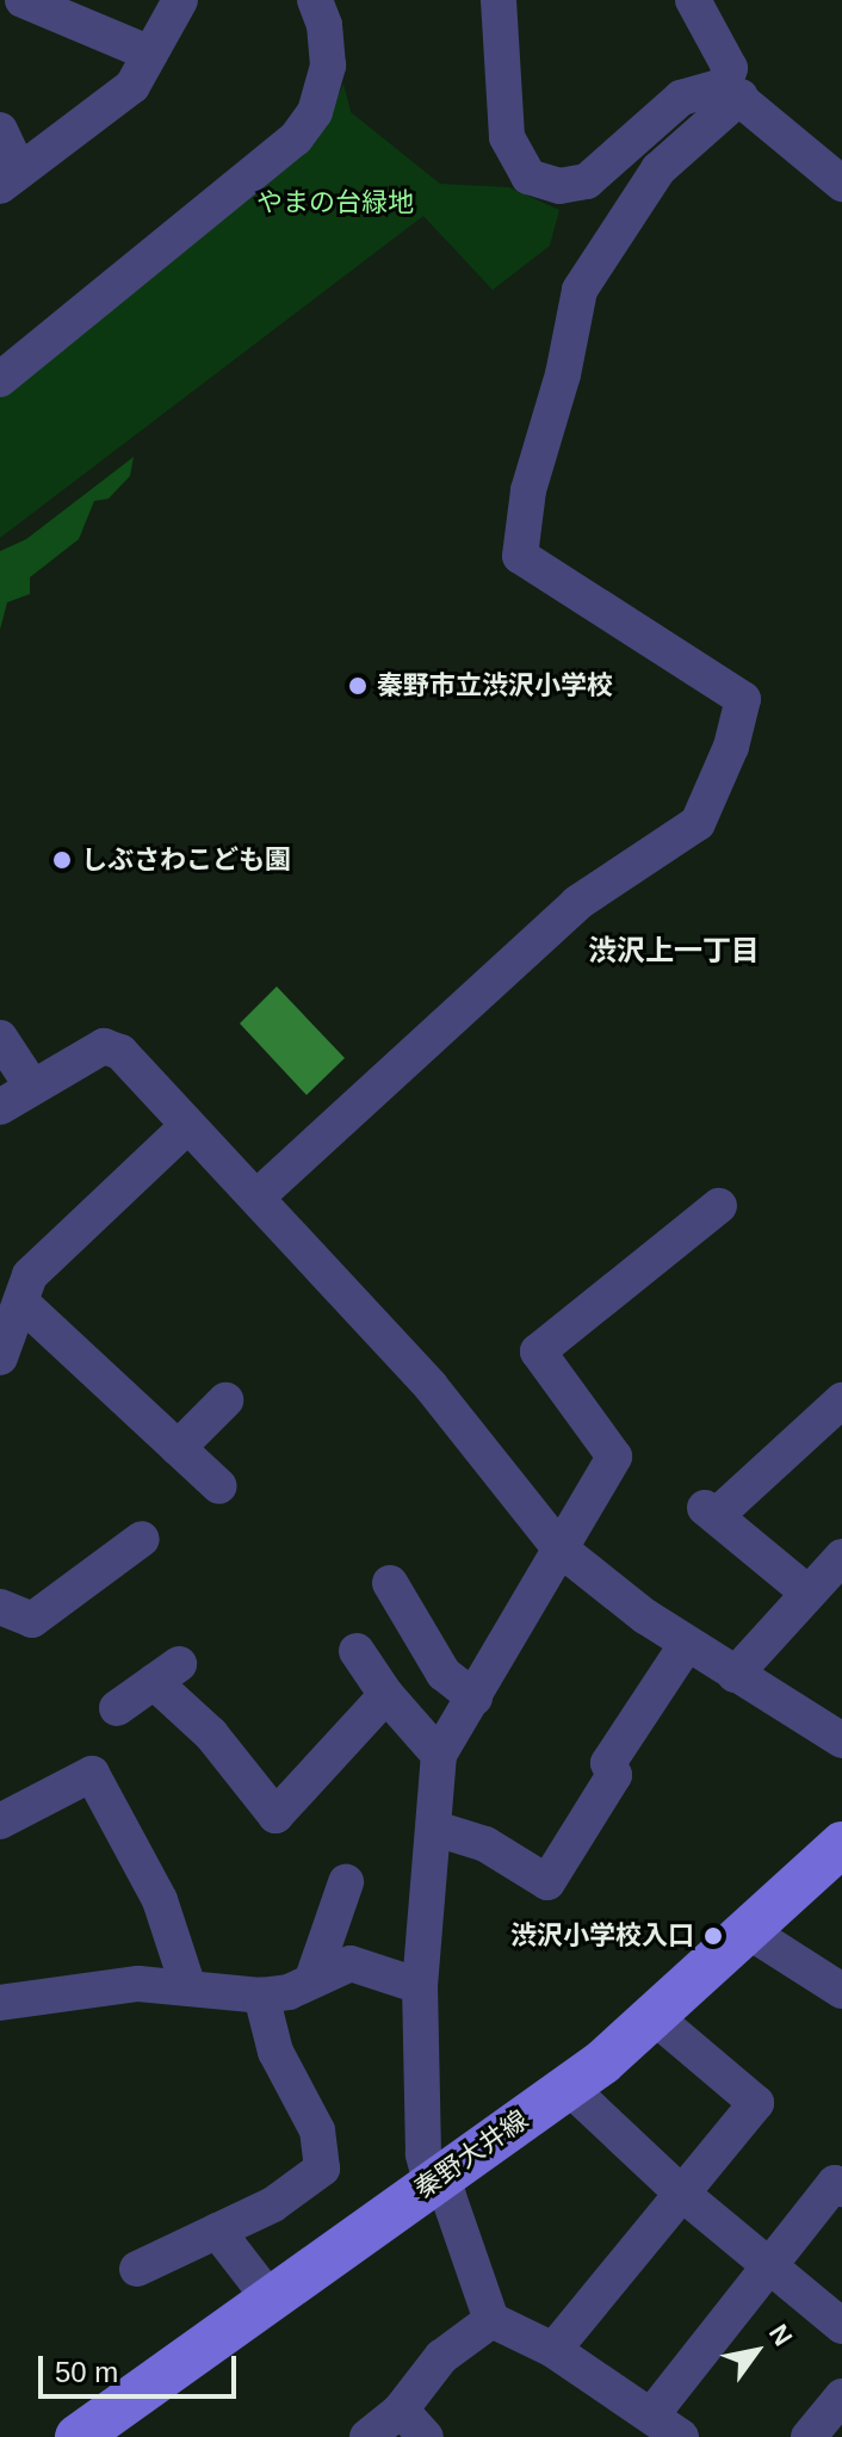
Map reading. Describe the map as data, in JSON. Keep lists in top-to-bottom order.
{
  "streets": {
    "main road": ["秦野大井線"]
  },
  "districts": ["渋沢上一丁目"],
  "parks": ["やまの台緑地"],
  "places": ["秦野市立渋沢小学校", "しぶさわこども園", "渋沢小学校入口"],
  "scale_bar": "50 m",
  "north": "top right"
}
